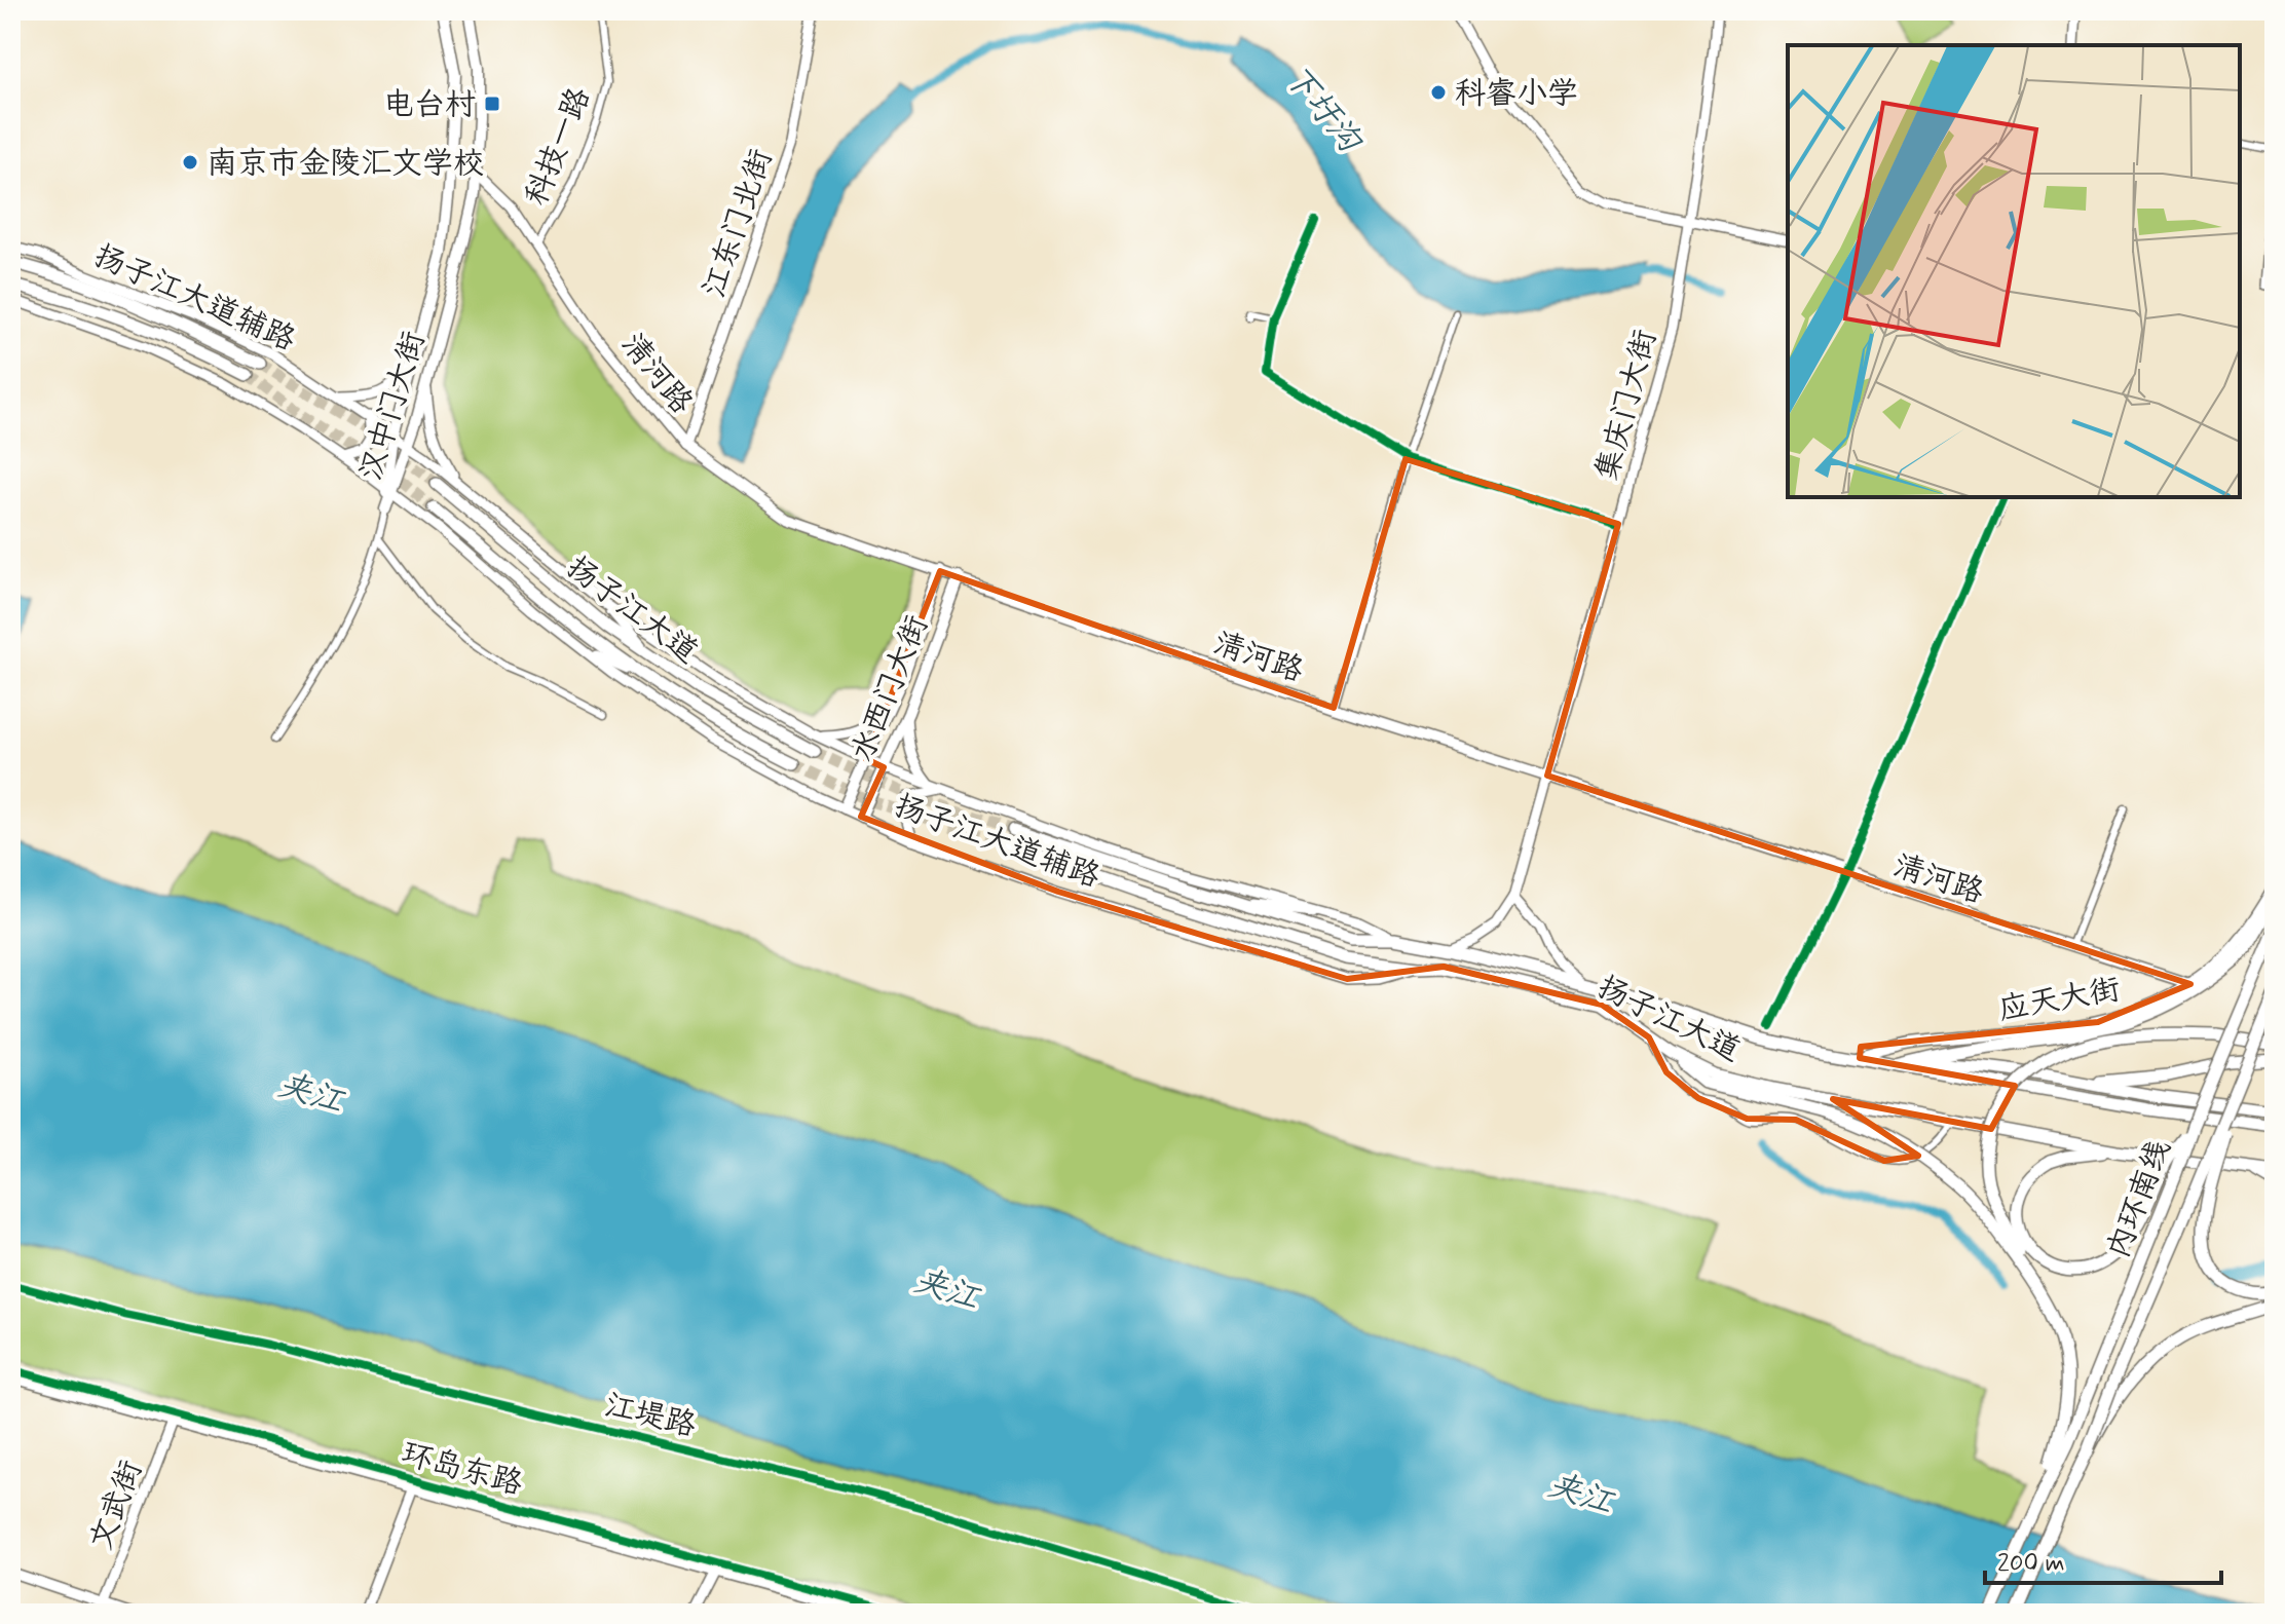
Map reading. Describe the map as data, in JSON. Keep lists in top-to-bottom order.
{
  "streets": {
    "highway": ["扬子江大道", "内环南线"],
    "main road": [
      "江东门北街",
      "扬子江大道辅路",
      "清河路",
      "集庆门大街",
      "汉中门大街",
      "水西门大街",
      "应天大街",
      "环岛东路",
      "文武街"
    ],
    "street": ["科技一路"],
    "cycle path": ["江堤路"]
  },
  "crossings": [
    ["科技一路", "清河路"],
    ["江东门北街", "清河路"],
    ["扬子江大道辅路", "汉中门大街"],
    ["扬子江大道辅路", "扬子江大道"],
    ["扬子江大道辅路", "水西门大街"],
    ["清河路", "集庆门大街"],
    ["清河路", "汉中门大街"],
    ["清河路", "水西门大街"],
    ["清河路", "应天大街"],
    ["扬子江大道", "应天大街"],
    ["环岛东路", "文武街"]
  ],
  "water": ["下圩沟", "夹江"],
  "places": {
    "other": ["科睿小学", "南京市金陵汇文学校"],
    "transit": ["电台村"]
  },
  "scale_bar": "200 m"
}
